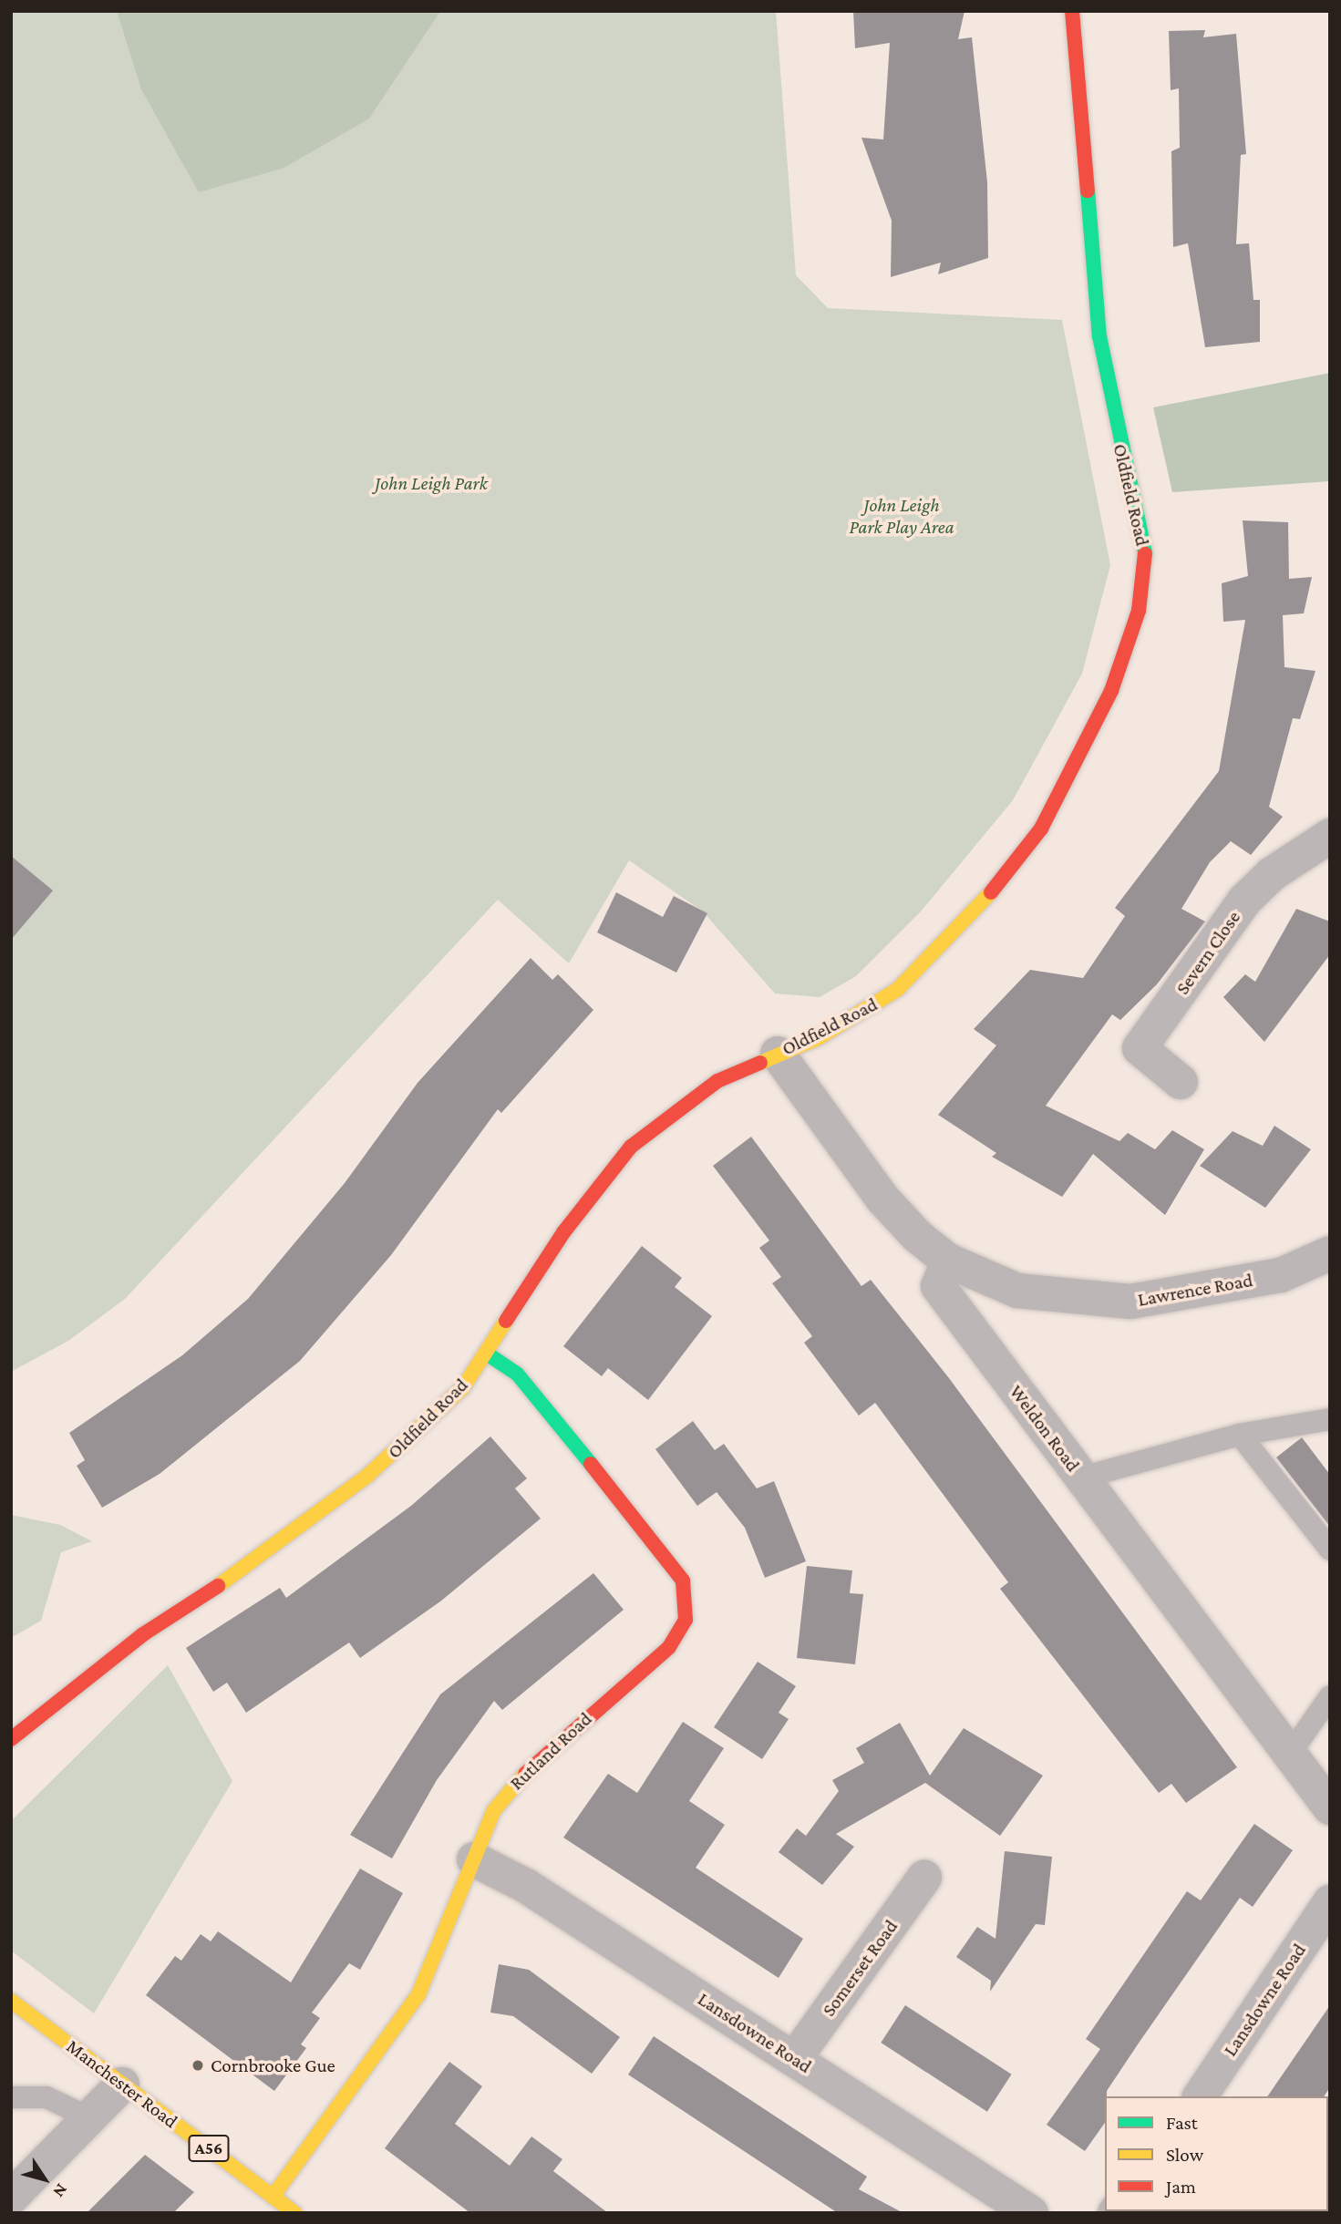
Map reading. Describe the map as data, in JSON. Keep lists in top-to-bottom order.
{
  "streets": {
    "main road": [
      "Oldfield Road",
      "Rutland Road",
      "Manchester Road",
      "A56"
    ],
    "street": [
      "Severn Close",
      "Lawrence Road",
      "Weldon Road",
      "Somerset Road",
      "Lansdowne Road"
    ]
  },
  "crossings": [
    ["Oldfield Road", "Rutland Road"],
    ["Lawrence Road", "Weldon Road"],
    ["Rutland Road", "Lansdowne Road"],
    ["Rutland Road", "Manchester Road"],
    ["Somerset Road", "Lansdowne Road"]
  ],
  "parks": ["John Leigh Park", "John Leigh Park Play Area"],
  "places": ["Cornbrooke Gue"],
  "legend": ["Fast", "Slow", "Jam"],
  "north": "bottom right"
}
